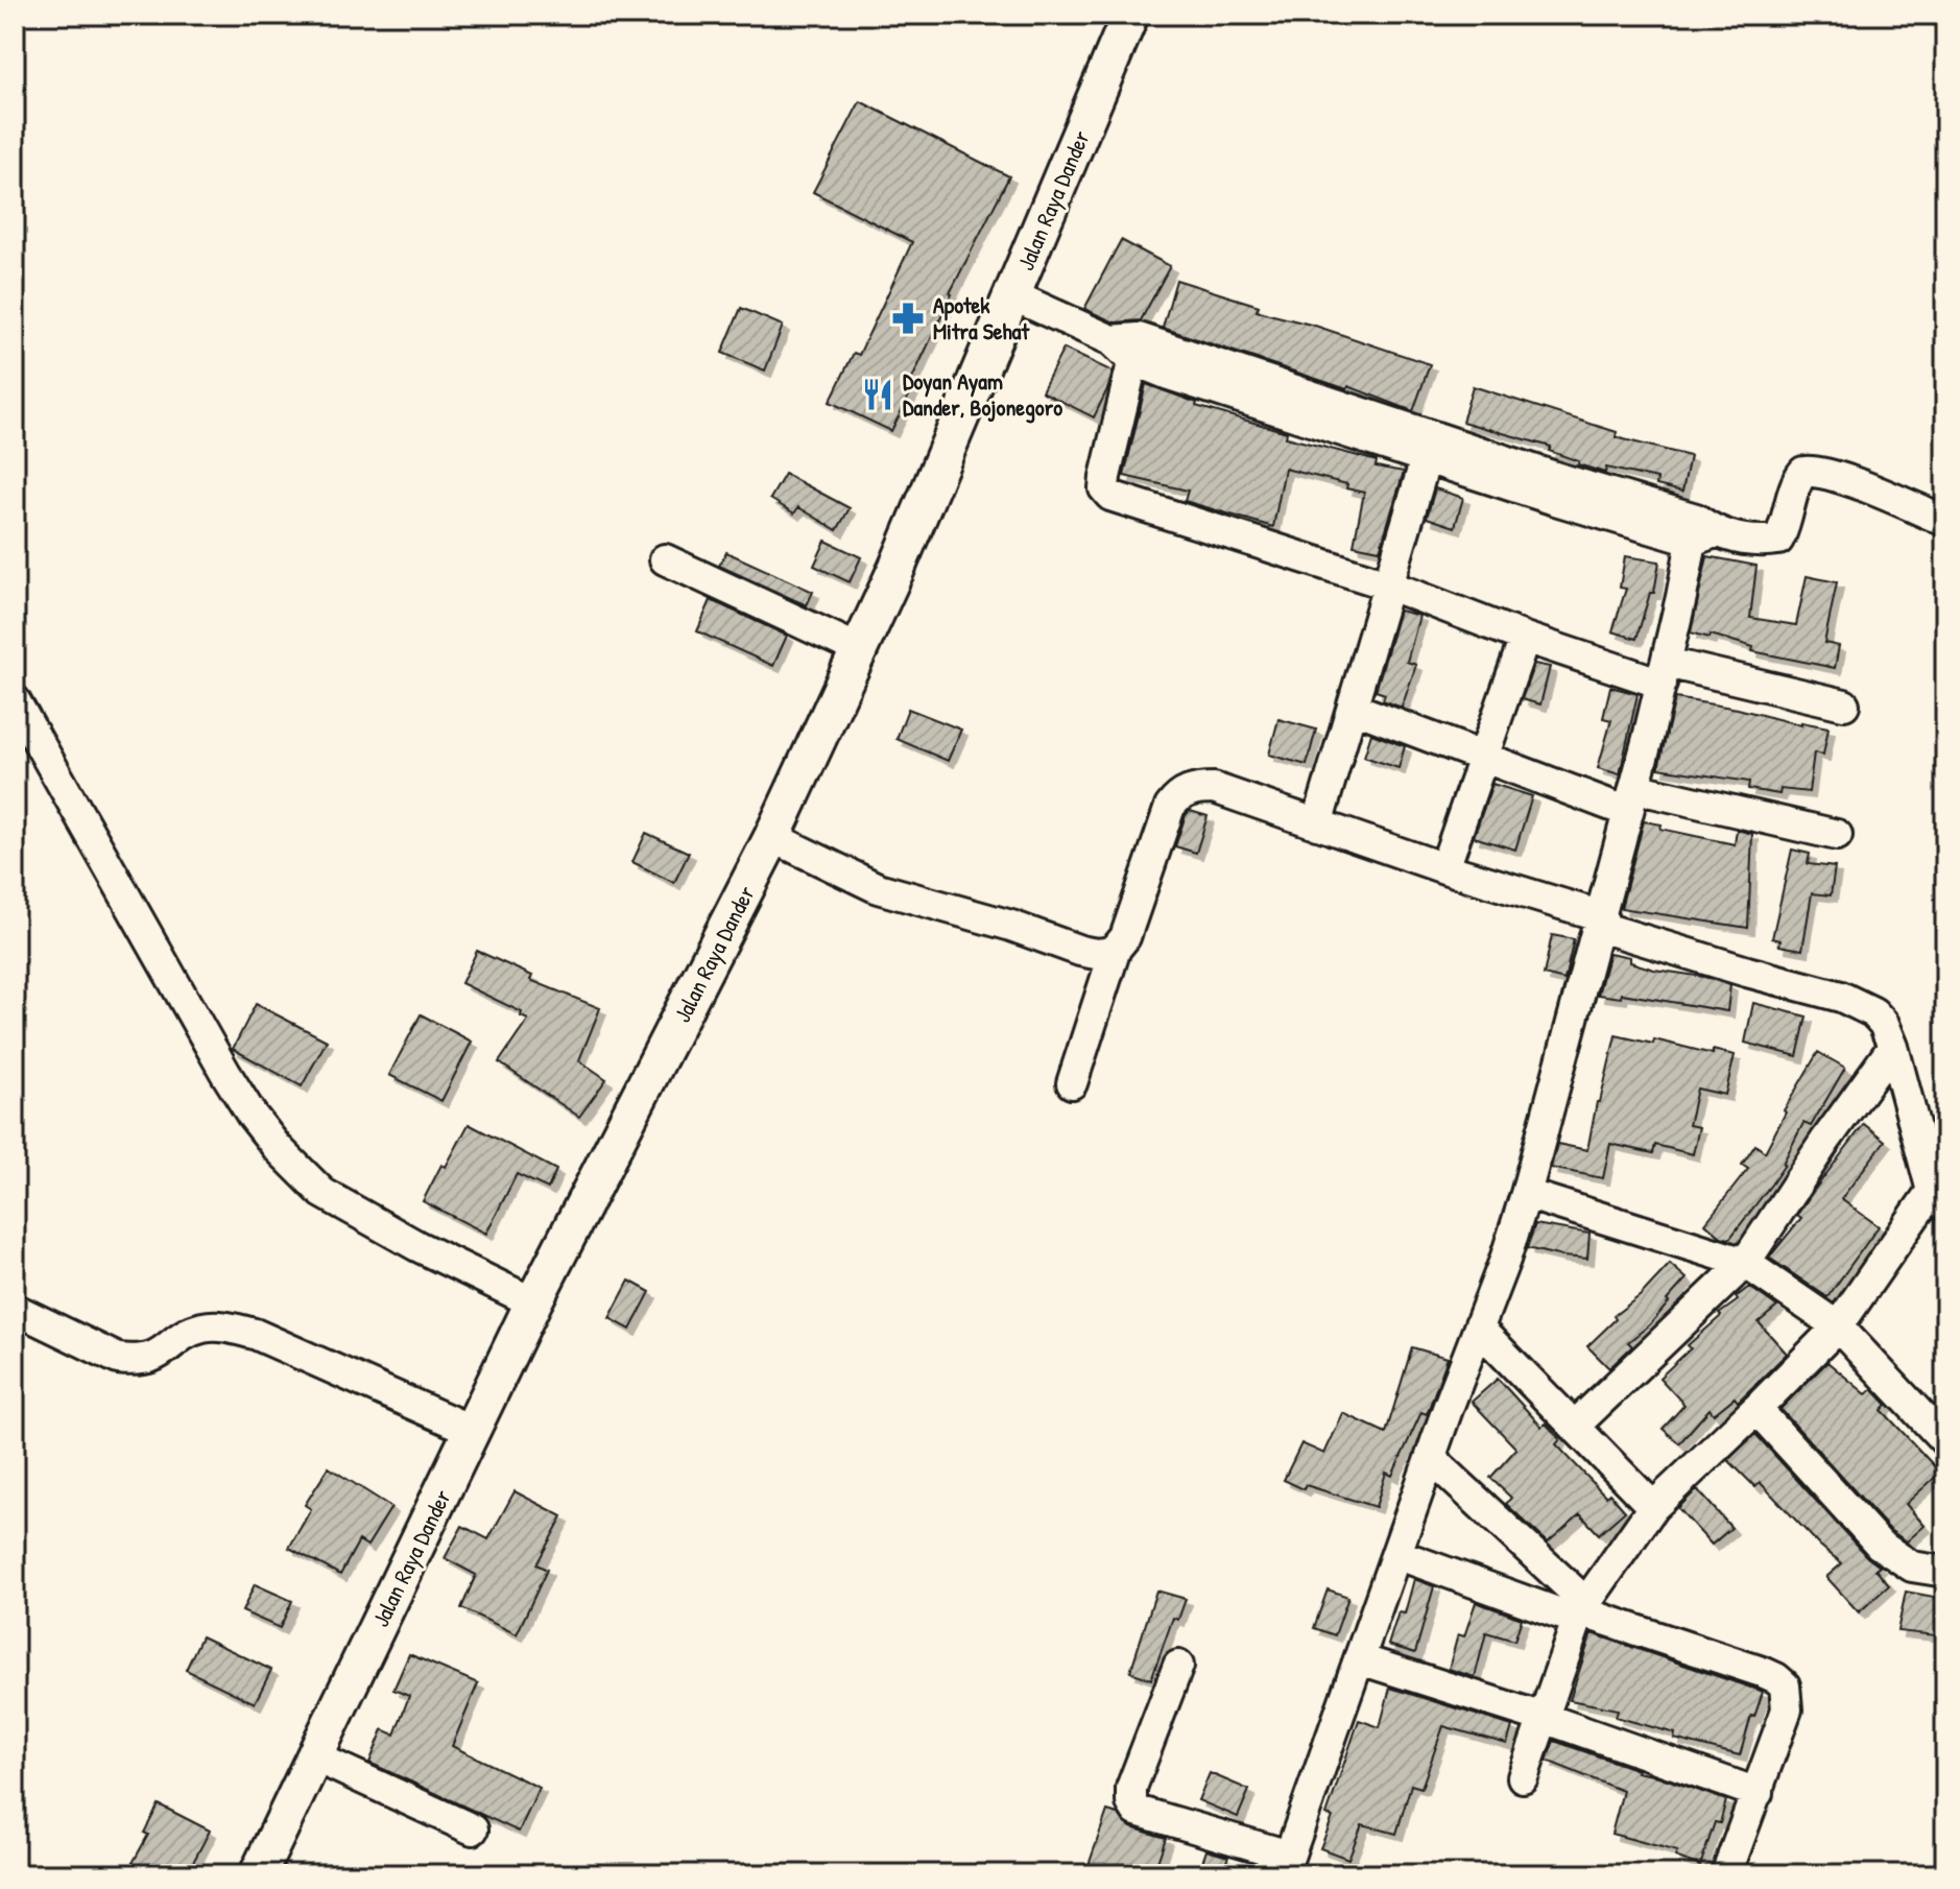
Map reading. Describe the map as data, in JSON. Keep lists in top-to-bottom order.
{
  "streets": {
    "main road": ["Jalan Raya Dander"]
  },
  "places": {
    "pharmacy": ["Apotek Mitra Sehat"],
    "restaurant": ["Doyan Ayam Dander, Bojonegoro"]
  }
}
